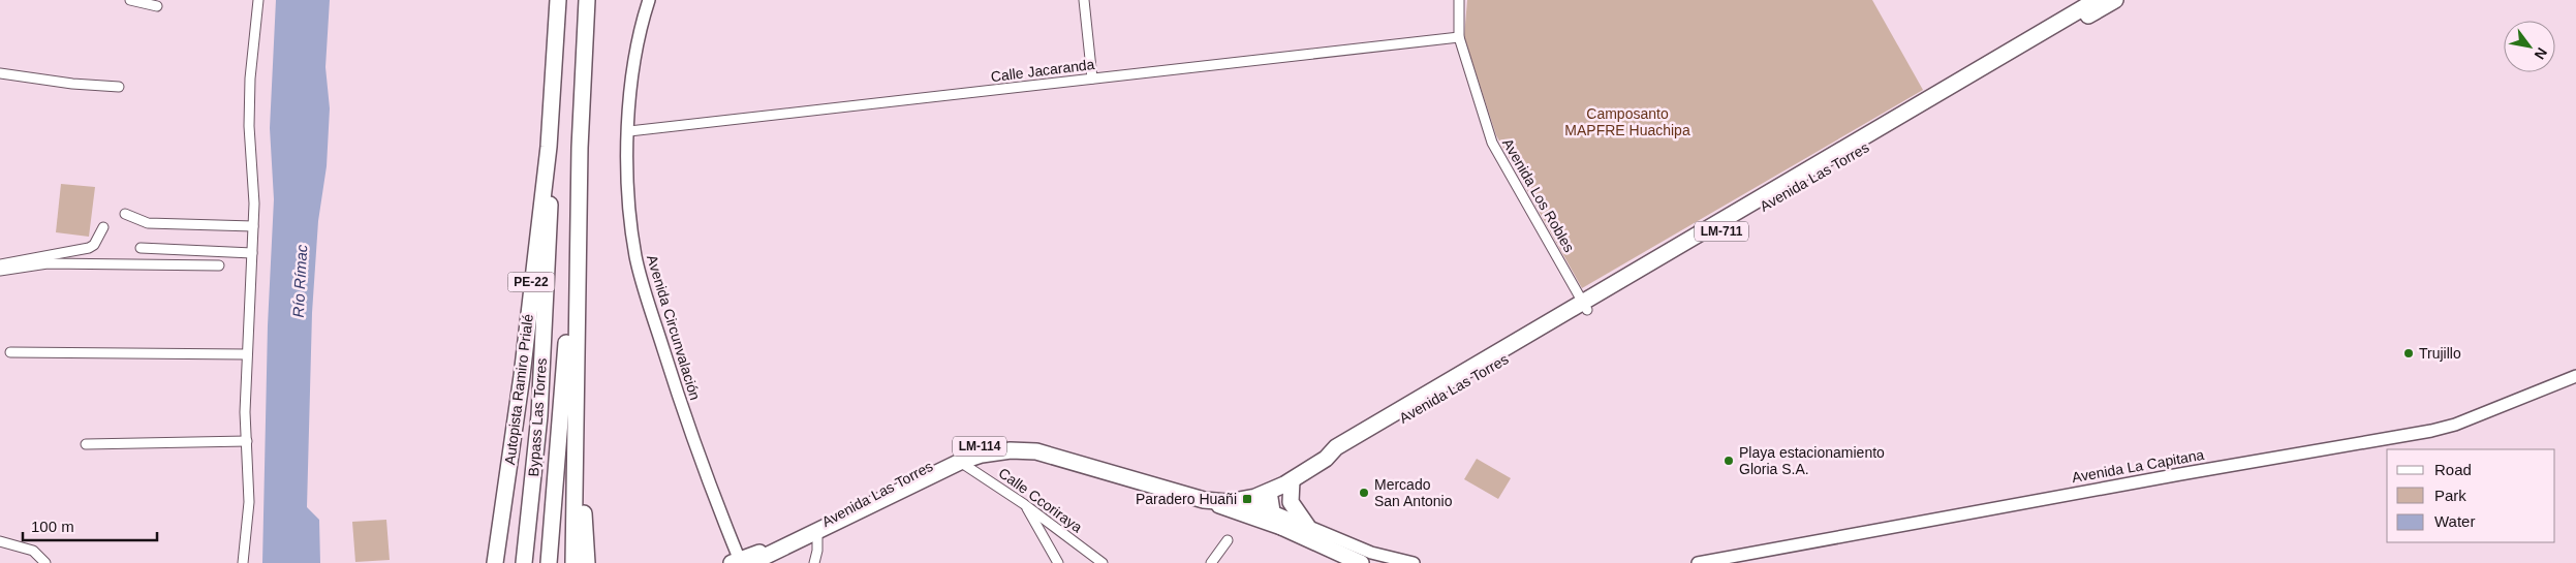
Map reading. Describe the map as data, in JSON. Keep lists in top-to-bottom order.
{
  "streets": {
    "main road": [
      "Avenida Las Torres",
      "LM-711",
      "PE-22",
      "Autopista Ramiro Prialé",
      "Bypass Las Torres",
      "LM-114"
    ],
    "street": [
      "Calle Jacaranda",
      "Avenida Los Robles",
      "Avenida Circunvalación",
      "Avenida La Capitana",
      "Calle Ccoriraya"
    ]
  },
  "crossings": [
    ["Calle Jacaranda", "Avenida Los Robles"],
    ["Calle Jacaranda", "Avenida Circunvalación"],
    ["Avenida Las Torres", "Avenida Los Robles"],
    ["Avenida Las Torres", "Avenida Circunvalación"],
    ["Avenida Las Torres", "LM-114"],
    ["Avenida Las Torres", "Calle Ccoriraya"],
    ["Autopista Ramiro Prialé", "Bypass Las Torres"]
  ],
  "water": ["Río Rímac"],
  "parks": ["Camposanto MAPFRE Huachipa"],
  "places": {
    "other": ["Trujillo", "Playa estacionamiento Gloria S.A.", "Mercado San Antonio"],
    "transit": ["Paradero Huañi"]
  },
  "legend": ["Road", "Park", "Water"],
  "scale_bar": "100 m",
  "north": "bottom right"
}
